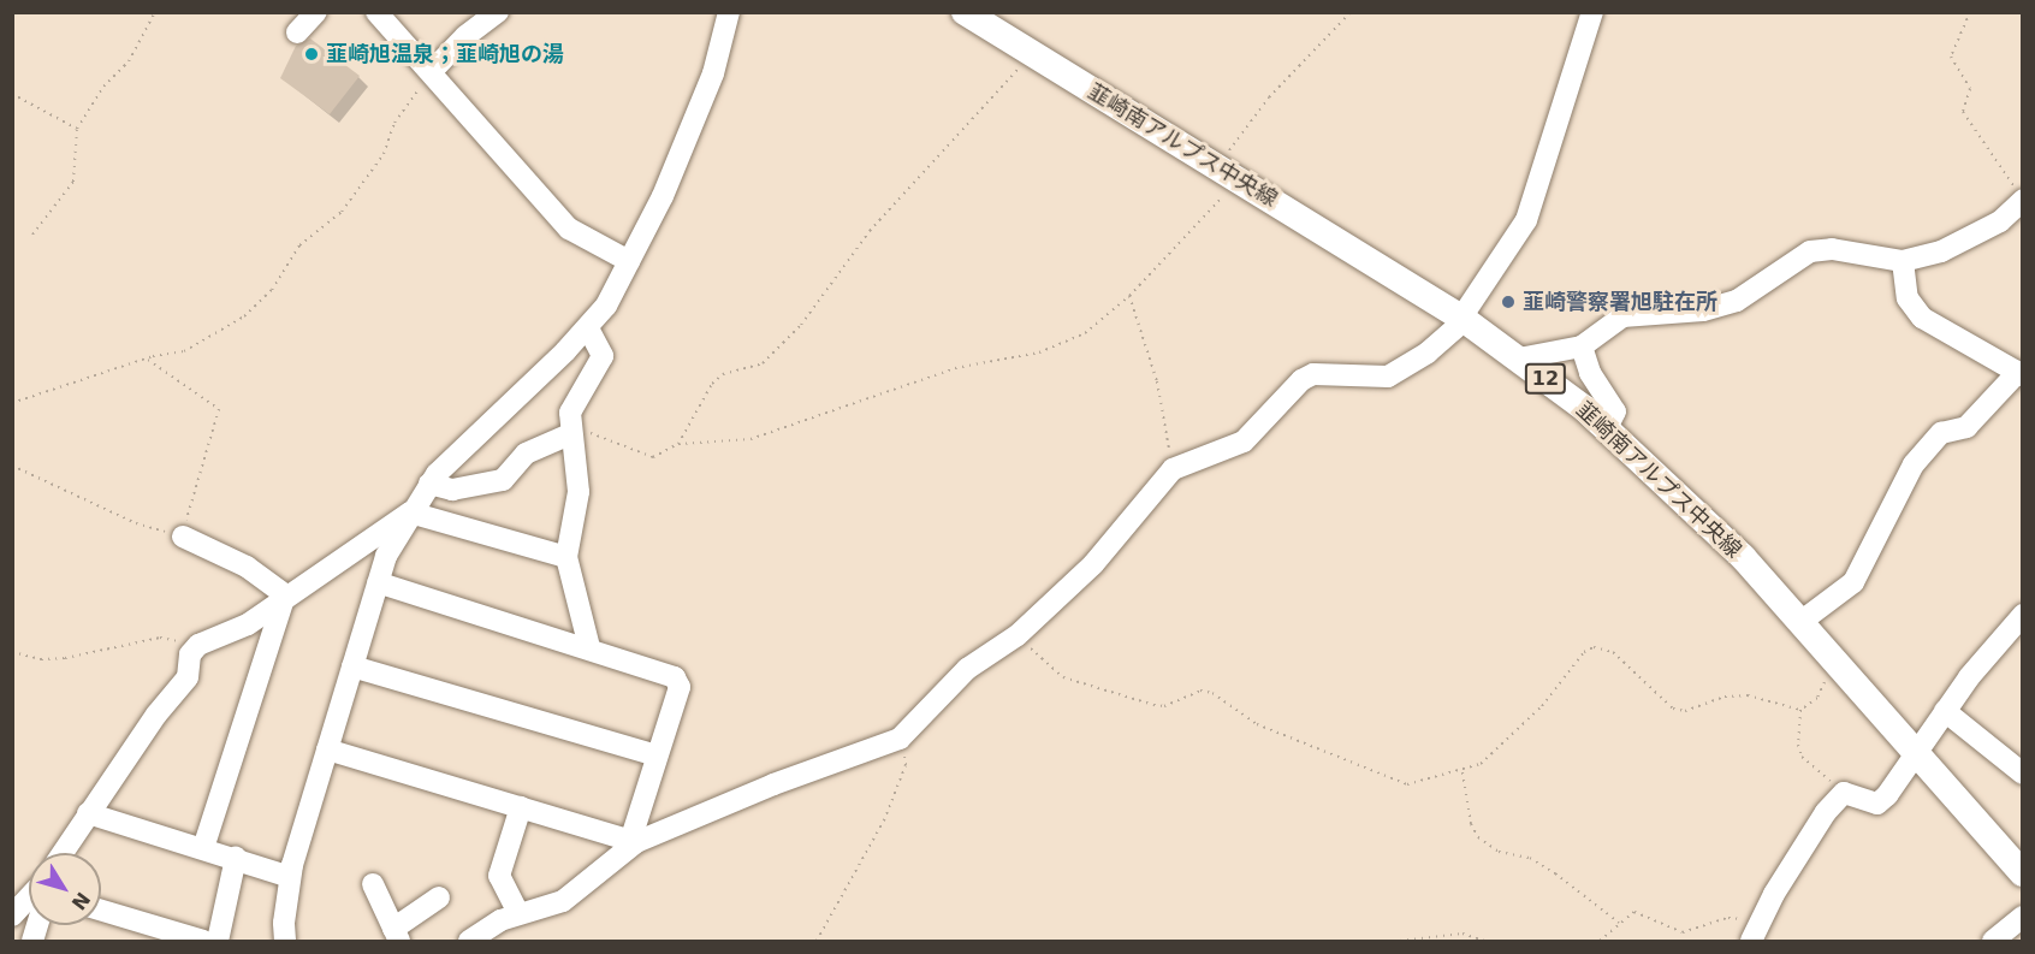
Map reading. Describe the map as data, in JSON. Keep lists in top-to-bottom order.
{
  "streets": {
    "main road": ["韮崎南アルプス中央線", "12"]
  },
  "places": ["韮崎旭温泉；韮崎旭の湯", "韮崎警察署旭駐在所"],
  "north": "bottom right"
}
